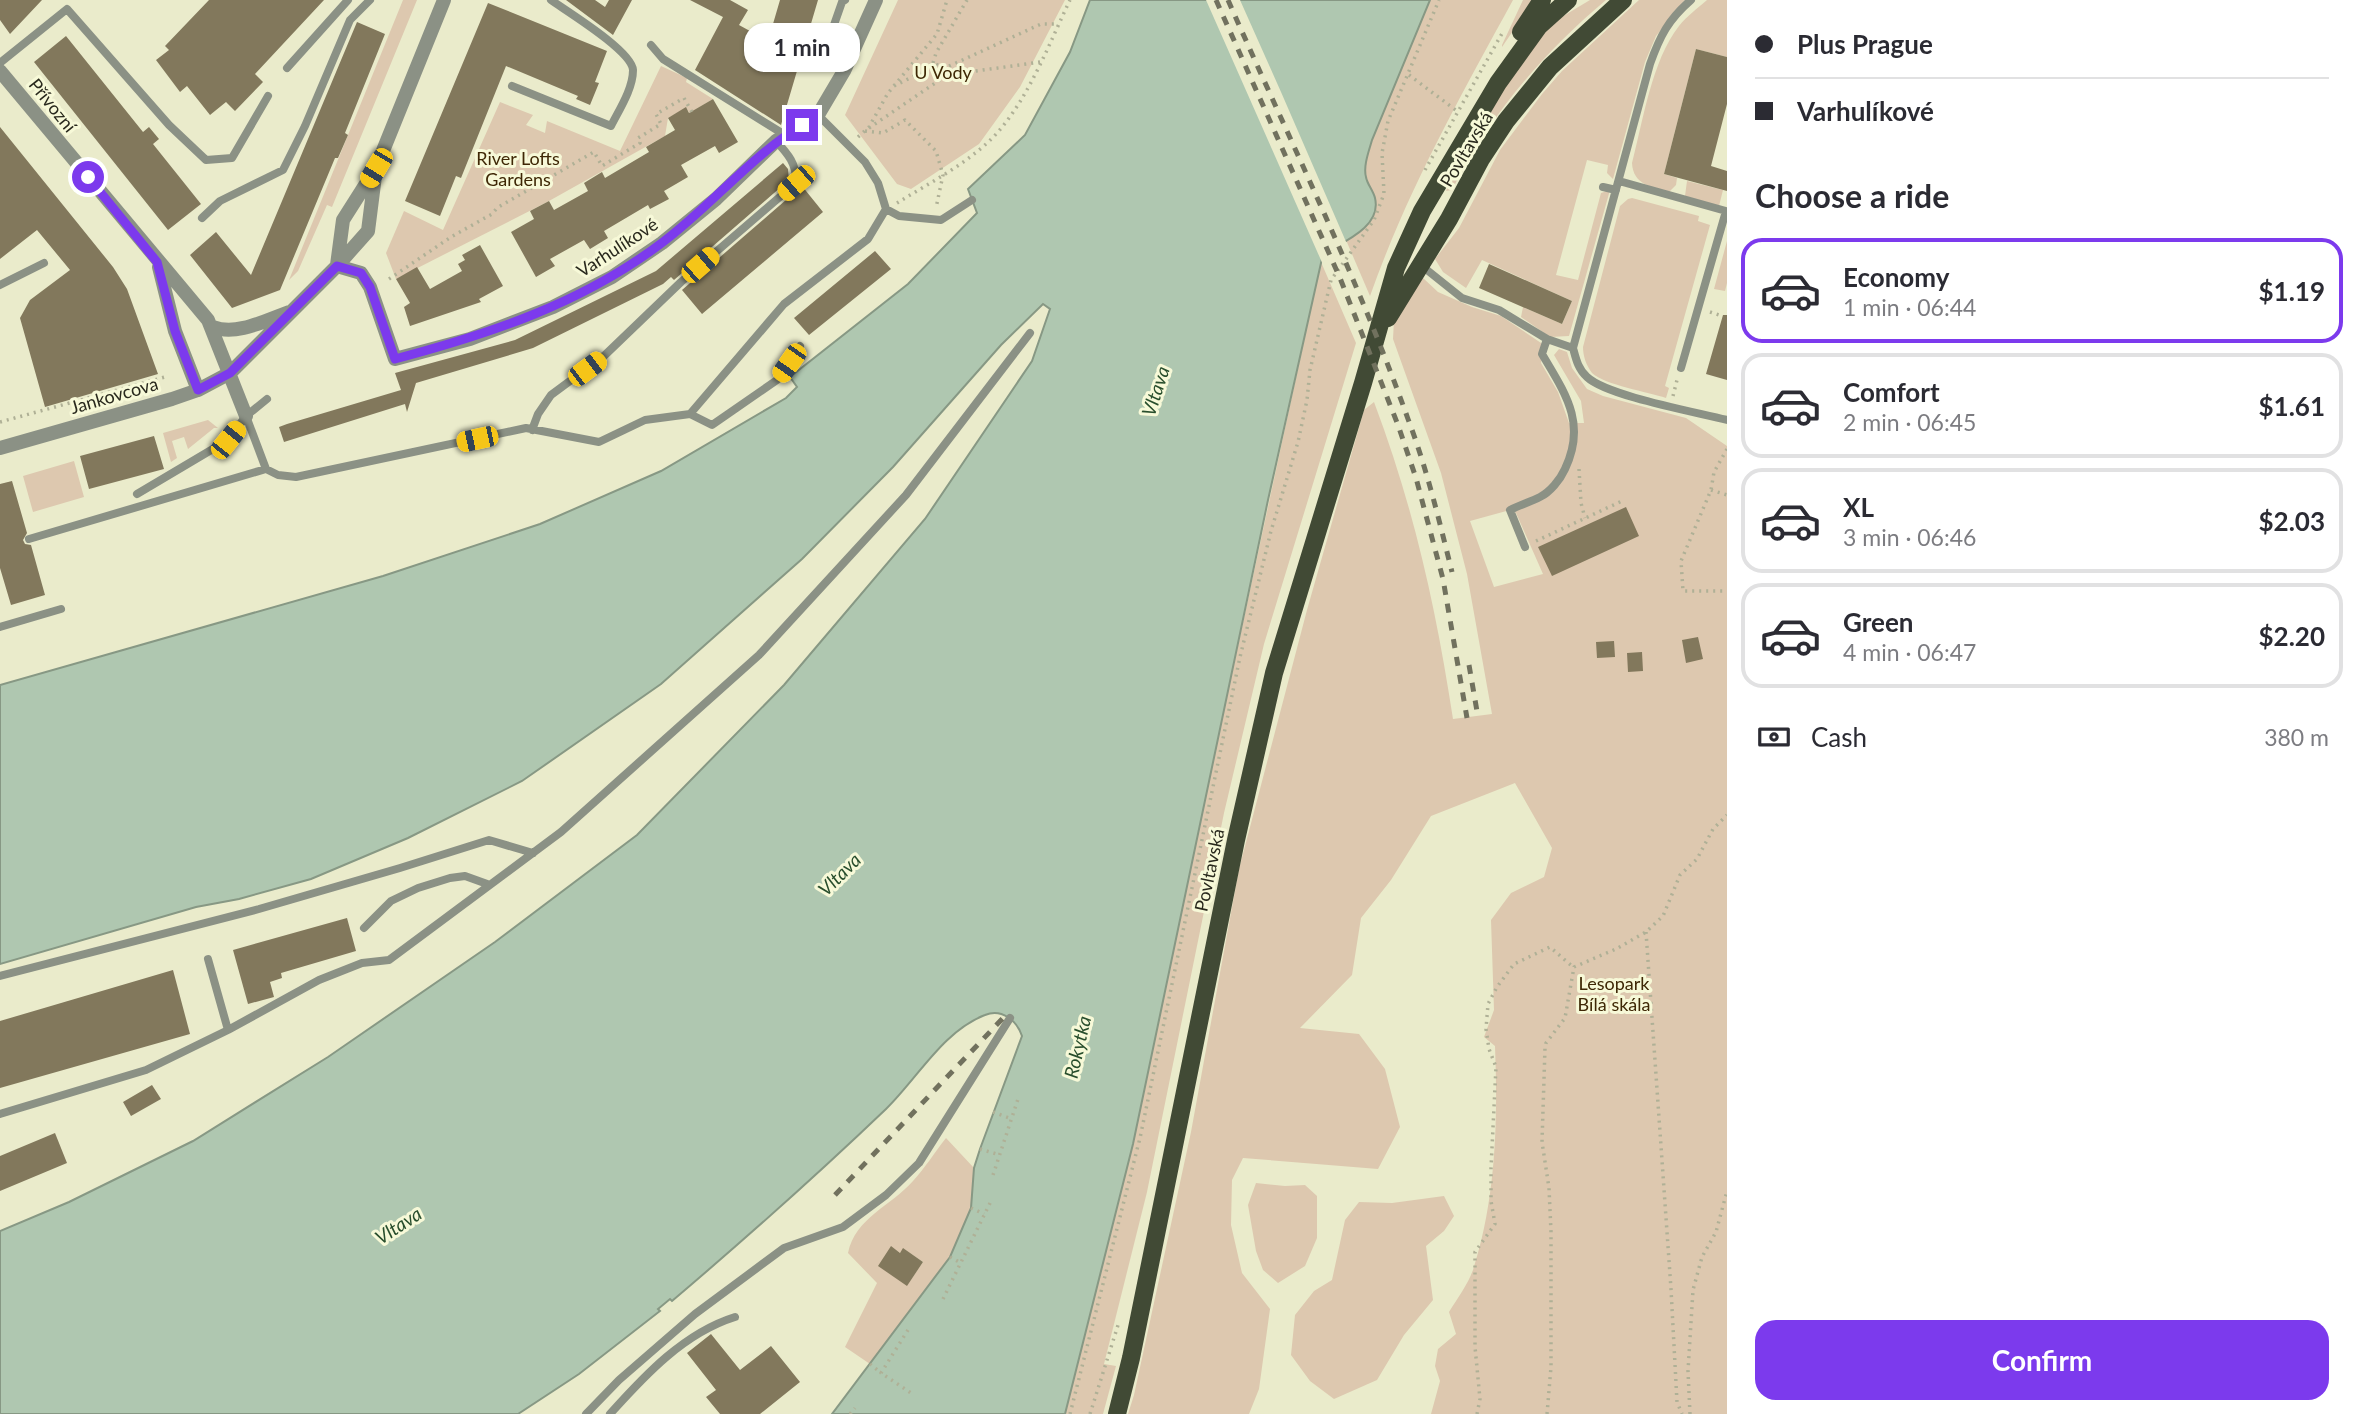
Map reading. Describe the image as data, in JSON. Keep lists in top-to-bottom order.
{
  "streets": {
    "main road": ["Povltavská"],
    "street": ["Přívozní", "Varhulíkové", "Jankovcova"]
  },
  "crossings": [
    ["Přívozní", "Jankovcova"],
    ["Varhulíkové", "Jankovcova"]
  ],
  "water": ["Vltava", "Rokytka"],
  "parks": ["U Vody", "River Lofts Gardens", "Lesopark Bílá skála"],
  "page": {
    "banner": ["Plus Prague", "Varhulíkové"],
    "bubble": "1 min",
    "heading": "Choose a ride",
    "list": [
      {
        "name": "Economy",
        "note": "1 min · 06:44",
        "value": "$1.19"
      },
      {
        "name": "Comfort",
        "note": "2 min · 06:45",
        "value": "$1.61"
      },
      {
        "name": "XL",
        "note": "3 min · 06:46",
        "value": "$2.03"
      },
      {
        "name": "Green",
        "note": "4 min · 06:47",
        "value": "$2.20"
      }
    ],
    "pay": ["Cash", "380 m"],
    "buttons": "Confirm"
  }
}
